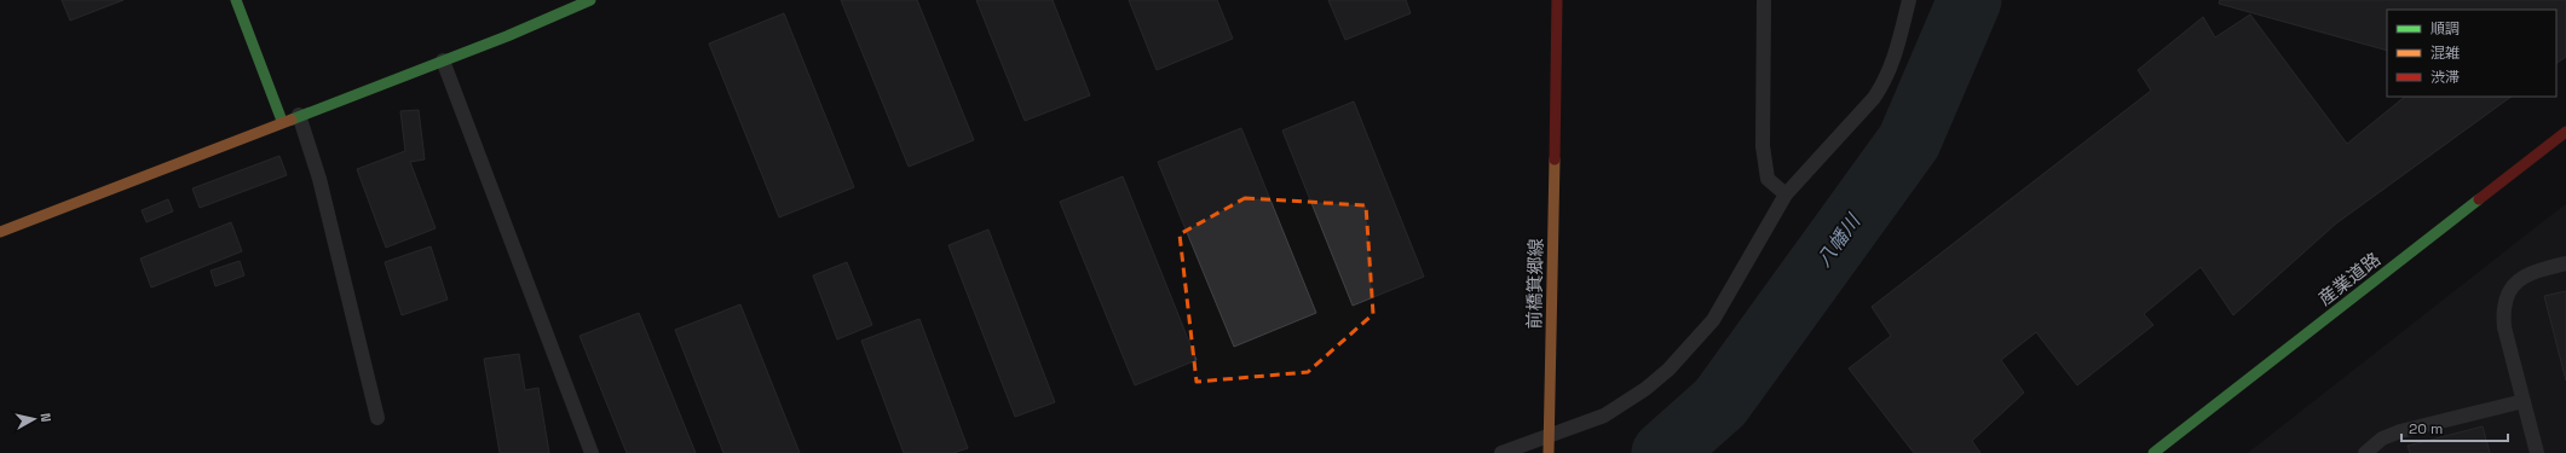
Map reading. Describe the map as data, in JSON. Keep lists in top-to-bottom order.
{
  "streets": {
    "street": ["産業道路", "前橋箕郷線"]
  },
  "water": ["八幡川"],
  "legend": ["順調", "混雑", "渋滞"],
  "scale_bar": "20 m",
  "north": "right"
}
